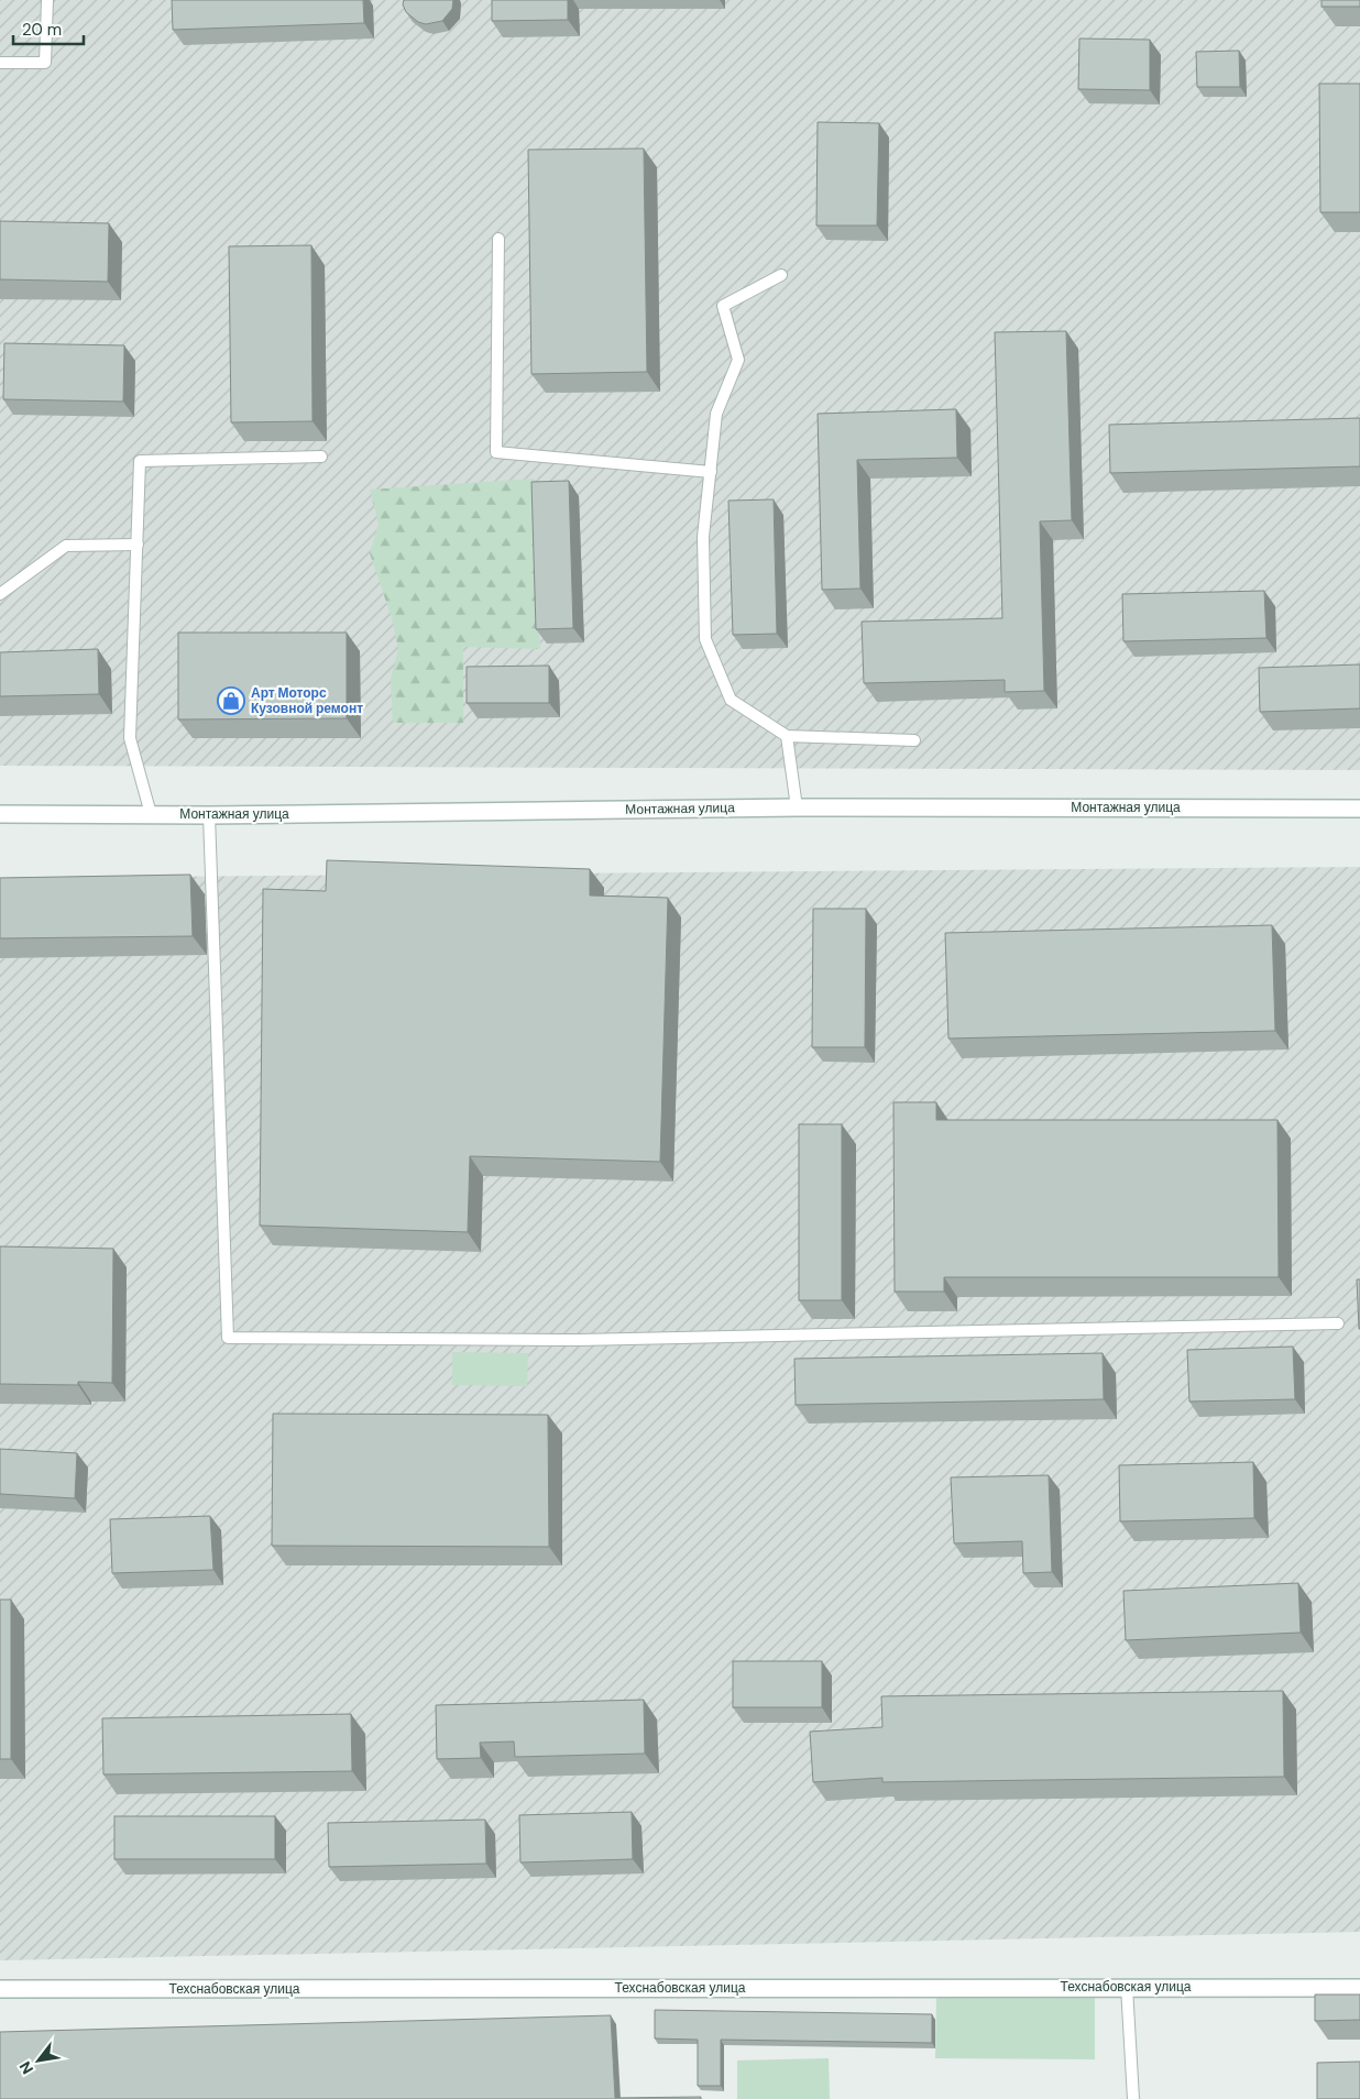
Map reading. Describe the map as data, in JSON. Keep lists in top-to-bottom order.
{
  "streets": {
    "street": ["Монтажная улица", "Техснабовская улица"]
  },
  "places": {
    "shop": ["Арт Моторс Кузовной ремонт"]
  },
  "scale_bar": "20 m",
  "north": "bottom left"
}
